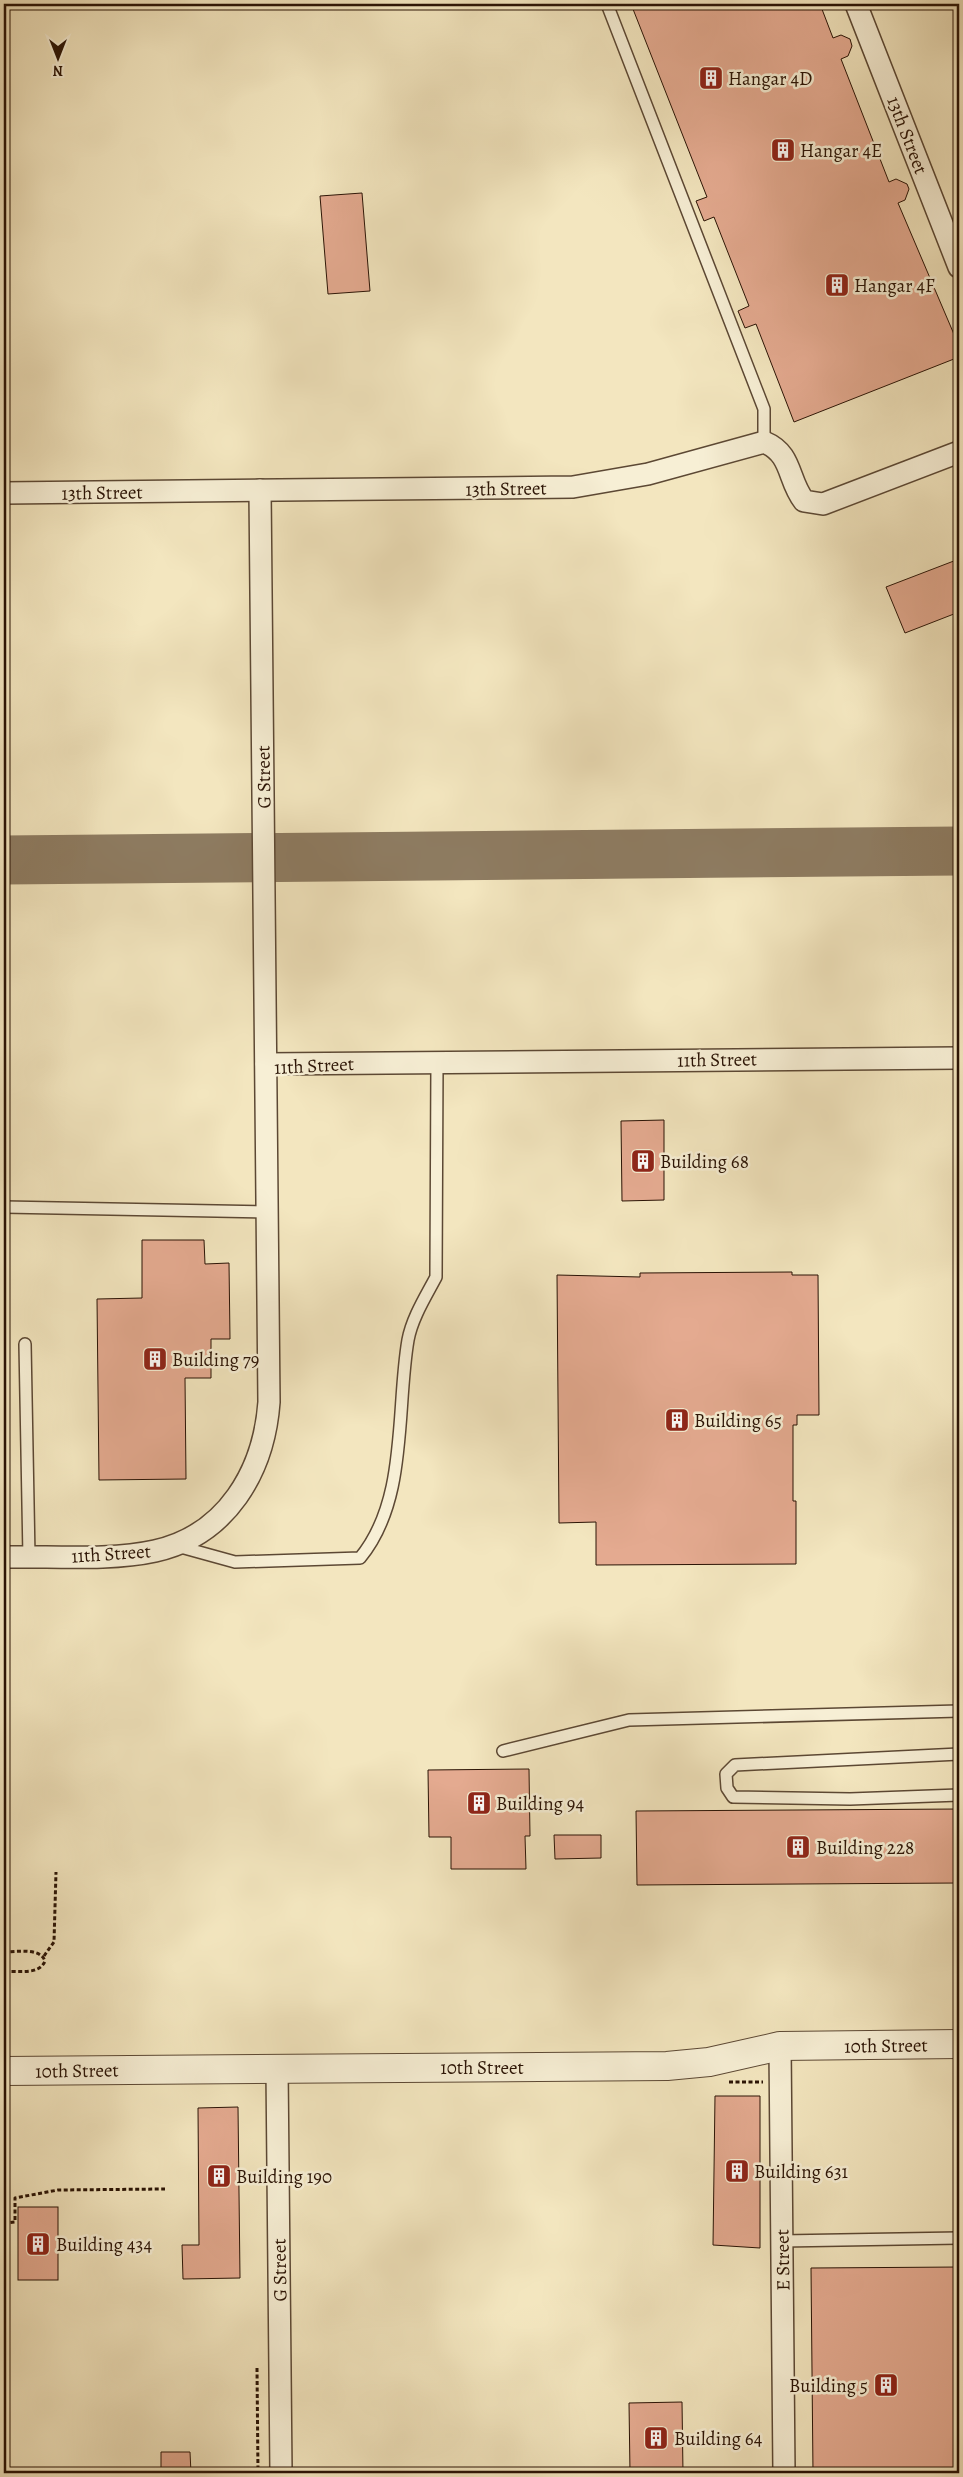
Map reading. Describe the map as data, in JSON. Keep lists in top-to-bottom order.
{
  "streets": {
    "street": [
      "13th Street",
      "G Street",
      "11th Street",
      "10th Street",
      "E Street"
    ]
  },
  "crossings": [
    ["13th Street", "G Street"],
    ["G Street", "11th Street"],
    ["G Street", "10th Street"],
    ["10th Street", "E Street"]
  ],
  "places": {
    "building": [
      "Hangar 4D",
      "Hangar 4E",
      "Hangar 4F",
      "Building 68",
      "Building 79",
      "Building 65",
      "Building 94",
      "Building 228",
      "Building 631",
      "Building 190",
      "Building 434",
      "Building 5",
      "Building 64"
    ]
  },
  "north": "bottom"
}
